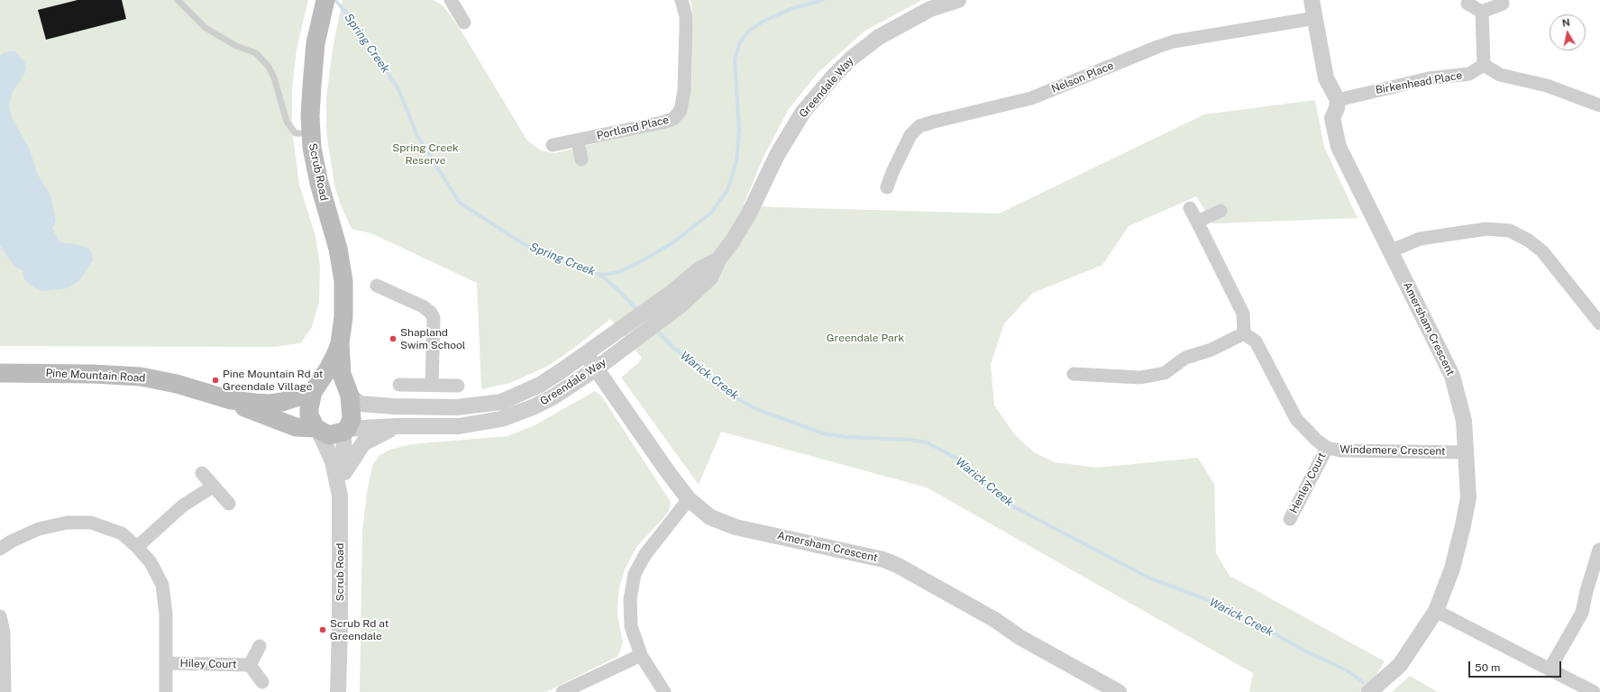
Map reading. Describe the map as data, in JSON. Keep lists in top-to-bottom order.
{
  "streets": {
    "main road": ["Scrub Road", "Pine Mountain Road"],
    "street": [
      "Nelson Place",
      "Birkenhead Place",
      "Greendale Way",
      "Portland Place",
      "Amersham Crescent",
      "Windemere Crescent",
      "Henley Court",
      "Hiley Court"
    ]
  },
  "crossings": [
    ["Birkenhead Place", "Amersham Crescent"],
    ["Greendale Way", "Scrub Road"],
    ["Greendale Way", "Amersham Crescent"],
    ["Greendale Way", "Pine Mountain Road"],
    ["Scrub Road", "Pine Mountain Road"],
    ["Amersham Crescent", "Windemere Crescent"],
    ["Windemere Crescent", "Henley Court"]
  ],
  "water": ["Spring Creek", "Warick Creek"],
  "parks": ["Spring Creek Reserve", "Greendale Park"],
  "places": ["Shapland Swim School", "Pine Mountain Rd at Greendale Village", "Scrub Rd at Greendale"],
  "scale_bar": "50 m",
  "north": "top"
}
